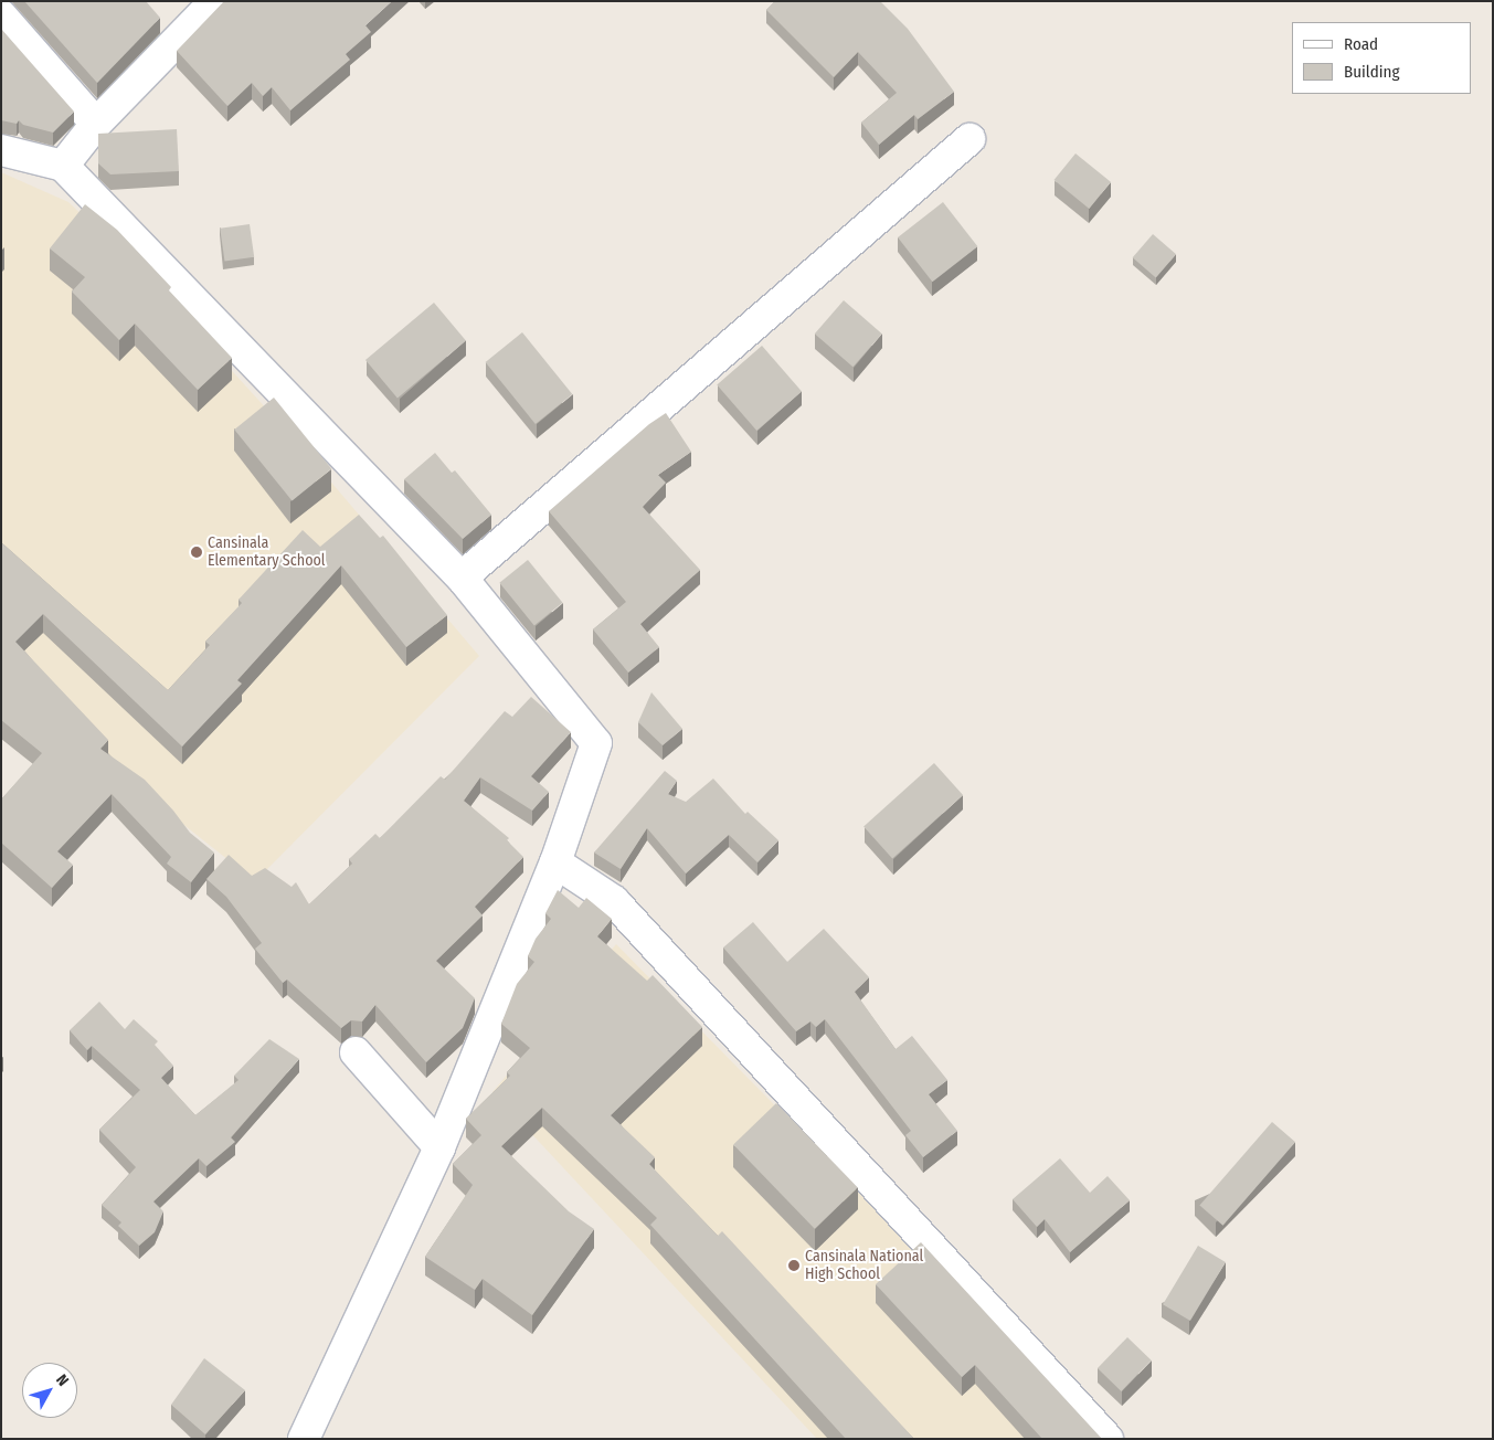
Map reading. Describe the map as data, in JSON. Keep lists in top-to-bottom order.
{
  "places": ["Cansinala Elementary School", "Cansinala National High School"],
  "legend": ["Road", "Building"],
  "north": "top right"
}
